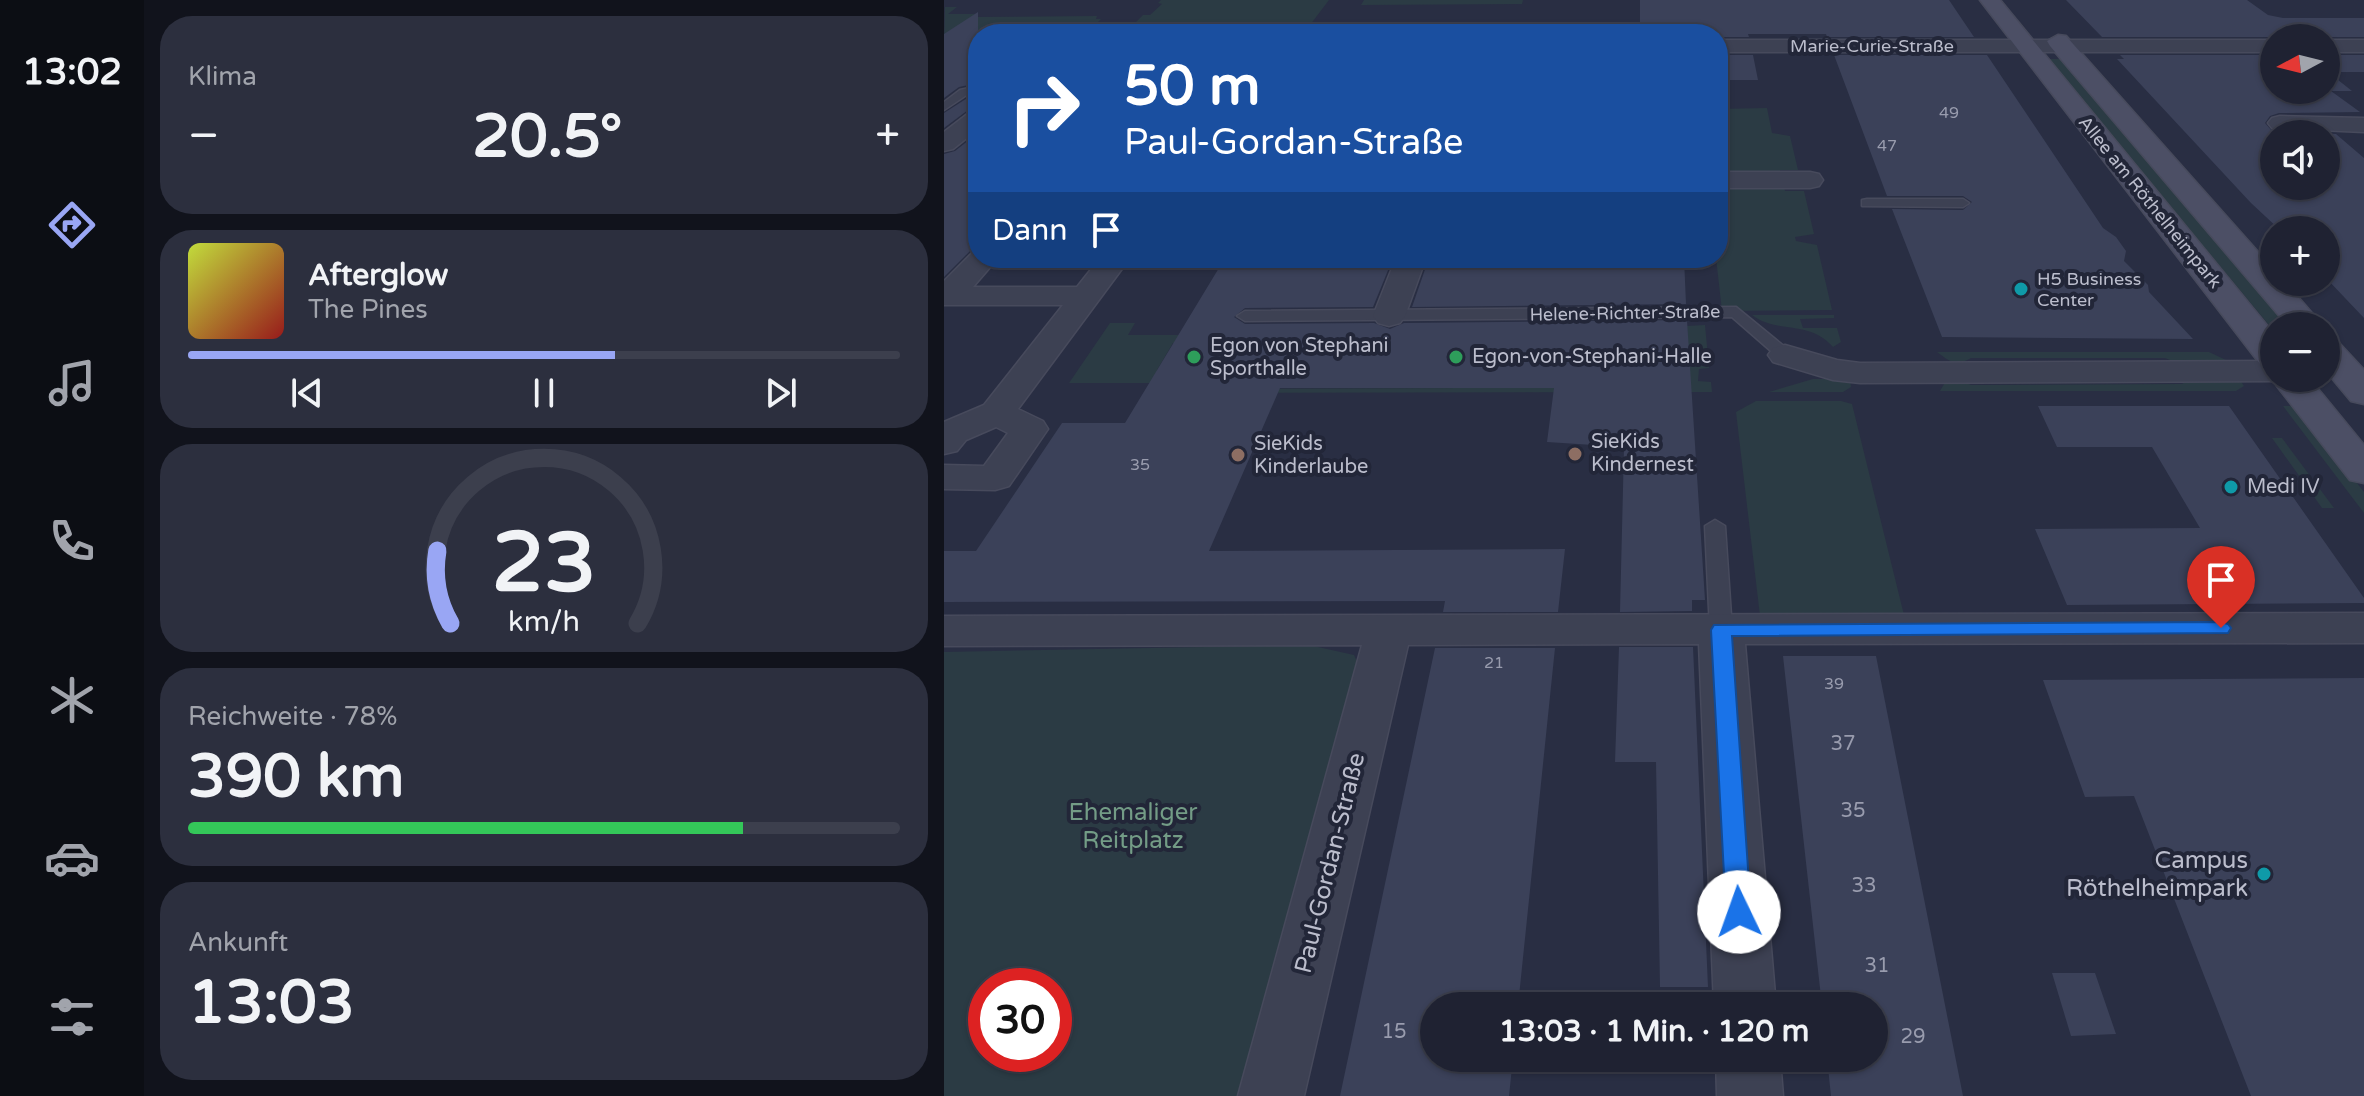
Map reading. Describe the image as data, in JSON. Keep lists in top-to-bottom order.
{
  "streets": {
    "street": [
      "Marie-Curie-Straße",
      "Allee am Röthelheimpark",
      "Helene-Richter-Straße",
      "Paul-Gordan-Straße"
    ]
  },
  "crossings": [
    ["Marie-Curie-Straße", "Allee am Röthelheimpark"]
  ],
  "parks": ["Ehemaliger Reitplatz"],
  "places": [
    "H5 Business Center",
    "Egon von Stephani Sporthalle",
    "Egon-von-Stephani-Halle",
    "SieKids Kindernest",
    "SieKids Kinderlaube",
    "Medi IV",
    "Campus Röthelheimpark"
  ],
  "house_numbers": [
    "49",
    "47",
    "35",
    "21",
    "39",
    "37",
    "35",
    "33",
    "31",
    "15",
    "29"
  ],
  "north": "left",
  "page": {
    "tabs": "13:02",
    "tile": [
      "Klima",
      ["Reichweite · 78%", "390 km"],
      ["Ankunft", "13:03"]
    ],
    "map_buttons": ["+", "−"],
    "turn": ["50 m", "Paul-Gordan-Straße"],
    "heat": ["−", "20.5°", "+"],
    "then": "Dann",
    "song": ["Afterglow", "The Pines"],
    "limit": "30",
    "trip": "13:03 · 1 Min. · 120 m",
    "gauge": ["23", "km/h"]
  }
}
